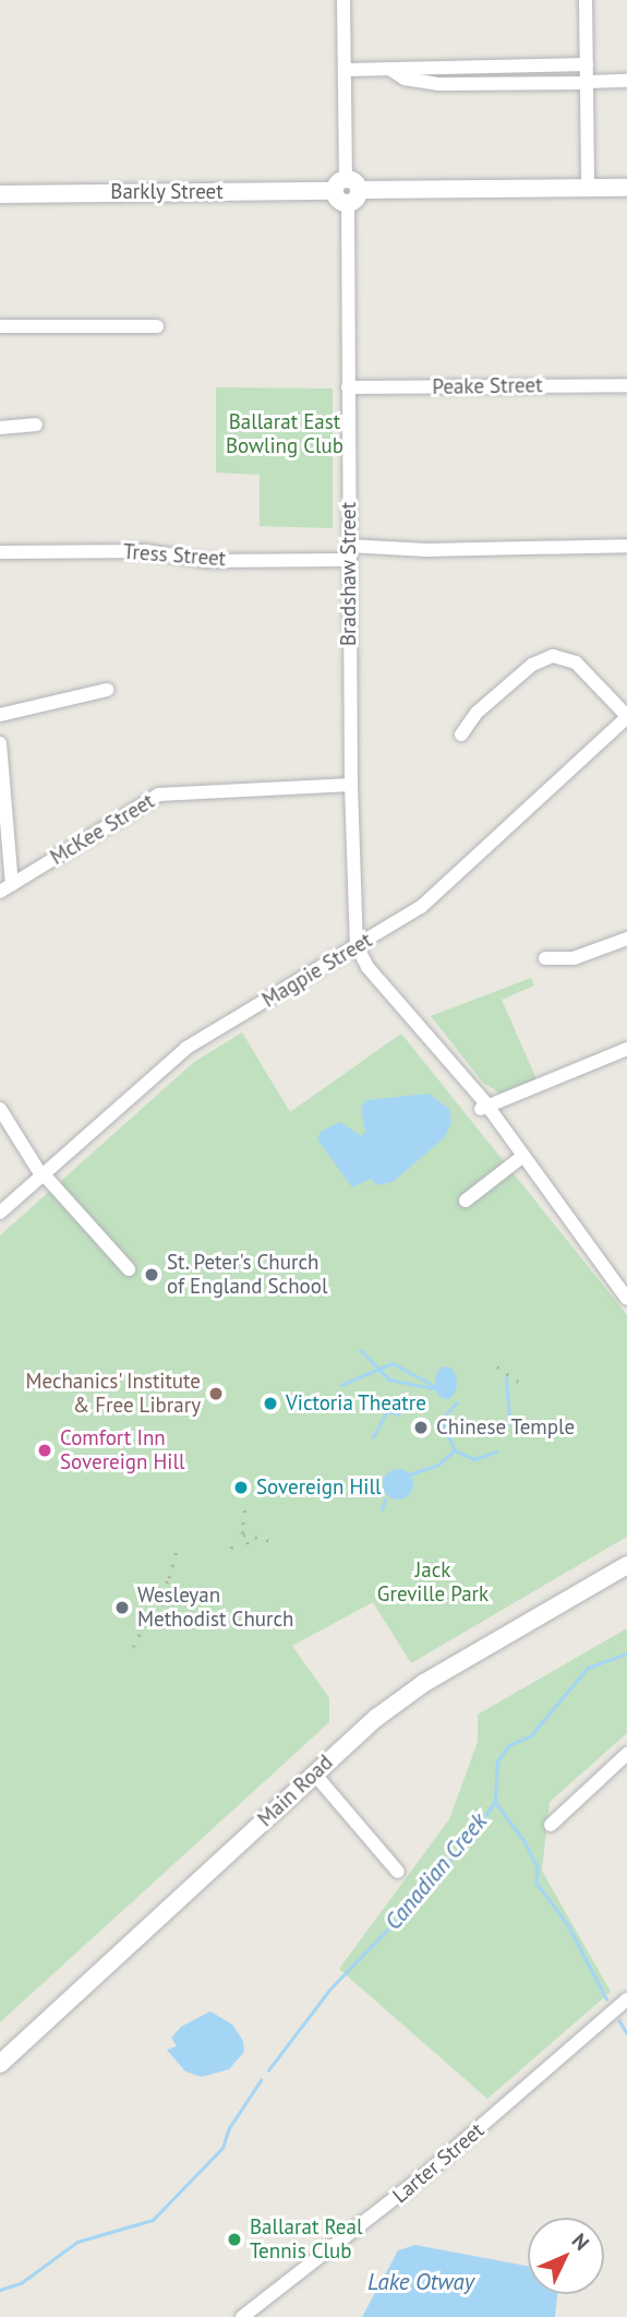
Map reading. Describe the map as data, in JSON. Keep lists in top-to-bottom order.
{
  "streets": {
    "main road": ["Barkly Street", "Main Road"],
    "street": [
      "Peake Street",
      "Tress Street",
      "Bradshaw Street",
      "McKee Street",
      "Magpie Street",
      "Larter Street"
    ]
  },
  "crossings": [
    ["Barkly Street", "Bradshaw Street"],
    ["Peake Street", "Bradshaw Street"],
    ["Tress Street", "Bradshaw Street"],
    ["Bradshaw Street", "McKee Street"],
    ["Bradshaw Street", "Magpie Street"]
  ],
  "water": ["Canadian Creek", "Lake Otway"],
  "parks": ["Ballarat East Bowling Club", "Jack Greville Park"],
  "places": [
    "St. Peter's Church of England School",
    "Mechanics' Institute & Free Library",
    "Victoria Theatre",
    "Chinese Temple",
    "Comfort Inn Sovereign Hill",
    "Sovereign Hill",
    "Wesleyan Methodist Church",
    "Ballarat Real Tennis Club"
  ],
  "north": "top right"
}
